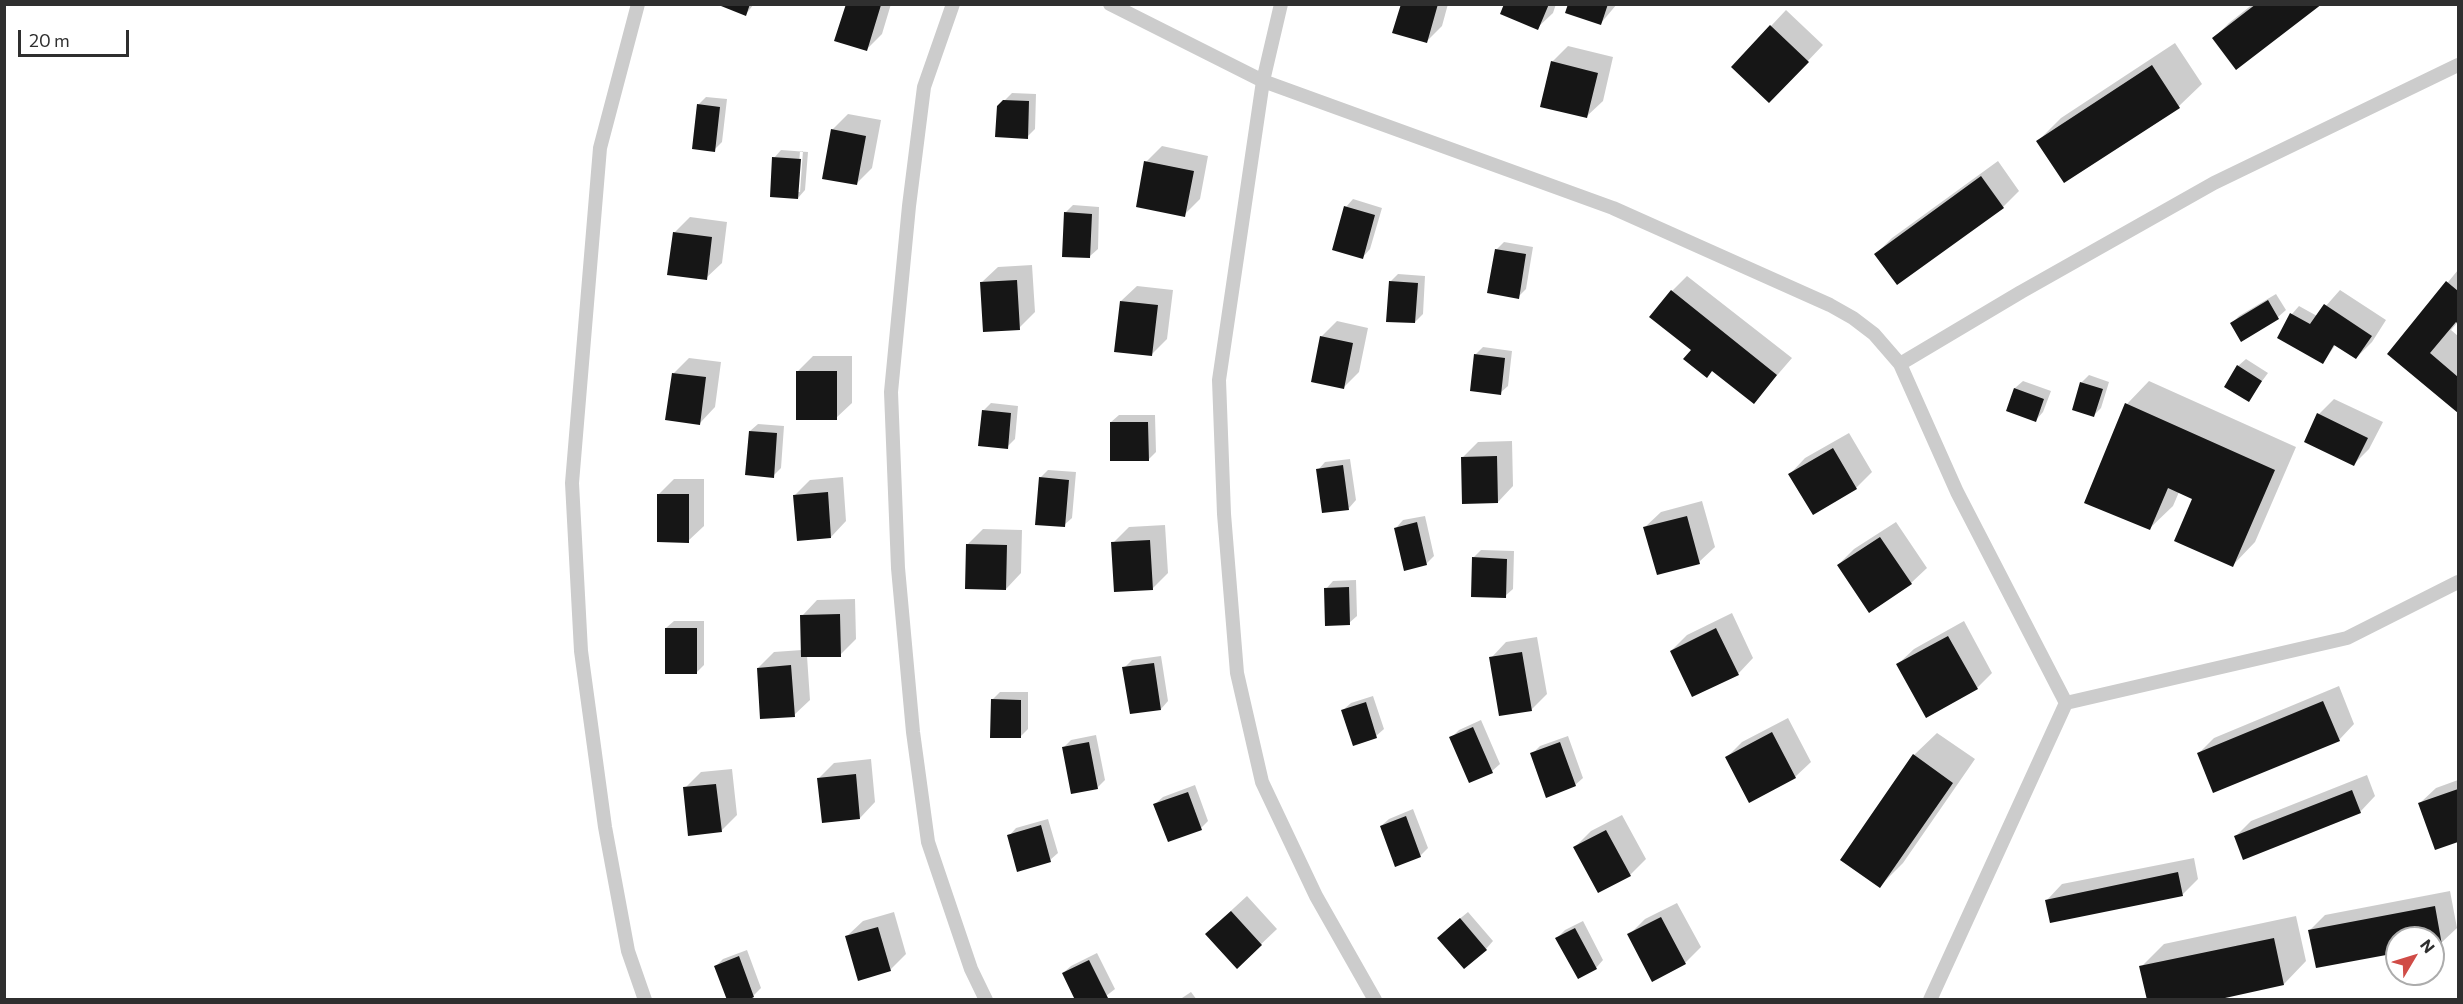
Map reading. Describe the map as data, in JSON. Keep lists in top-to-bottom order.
{
  "scale_bar": "20 m",
  "north": "top right"
}
